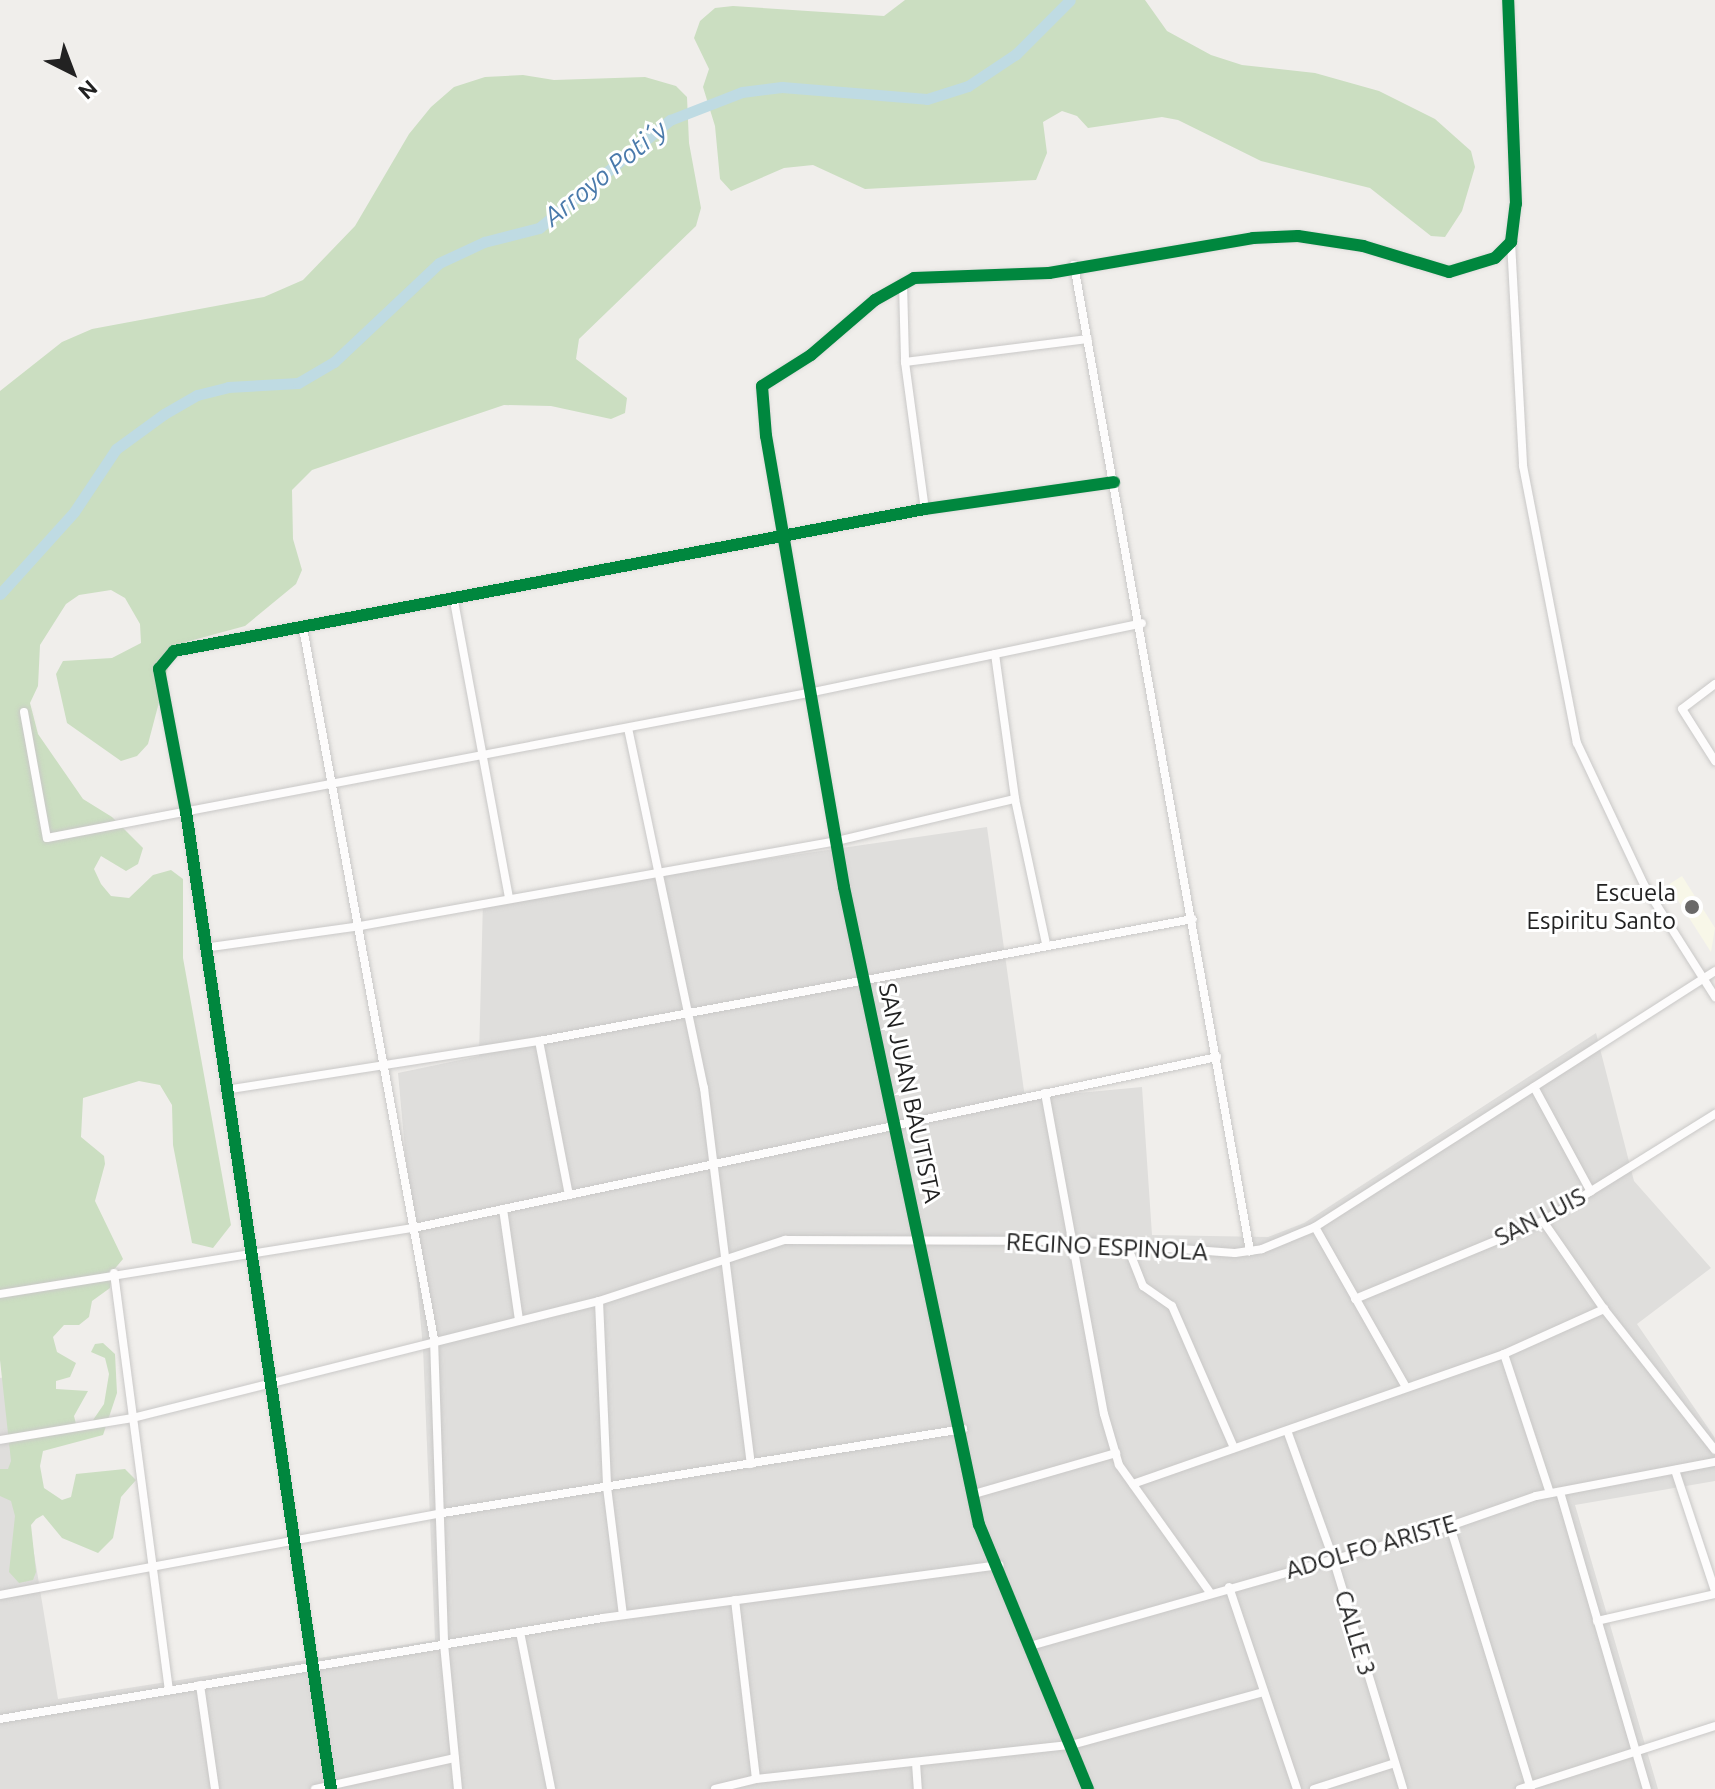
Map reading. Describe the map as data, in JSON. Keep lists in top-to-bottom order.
{
  "streets": {
    "street": [
      "SAN JUAN BAUTISTA",
      "SAN LUIS",
      "REGINO ESPINOLA",
      "ADOLFO ARISTE",
      "CALLE 3"
    ]
  },
  "crossings": [
    ["SAN JUAN BAUTISTA", "REGINO ESPINOLA"],
    ["SAN JUAN BAUTISTA", "ADOLFO ARISTE"],
    ["ADOLFO ARISTE", "CALLE 3"]
  ],
  "water": ["Arroyo Poti´y"],
  "places": ["Escuela Espiritu Santo"],
  "north": "bottom right"
}
